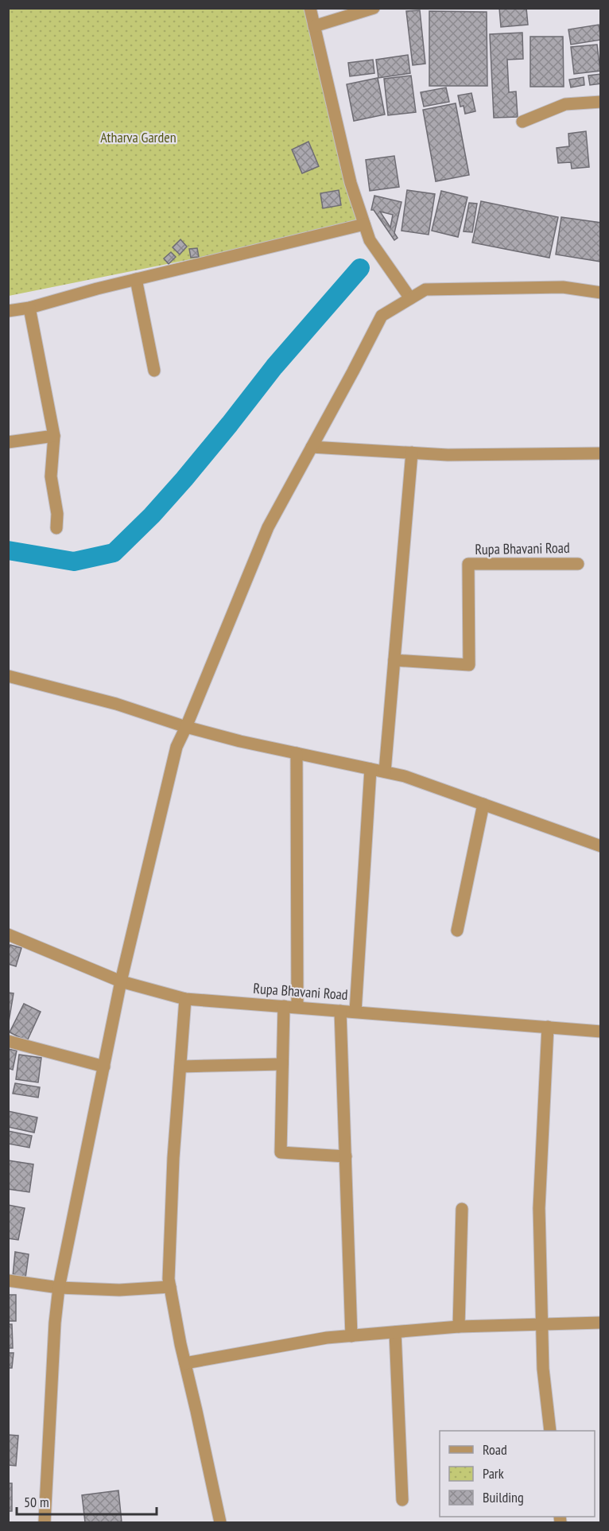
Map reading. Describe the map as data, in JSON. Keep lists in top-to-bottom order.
{
  "streets": {
    "street": ["Rupa Bhavani Road"]
  },
  "parks": ["Atharva Garden"],
  "legend": ["Road", "Park", "Building"],
  "scale_bar": "50 m"
}
